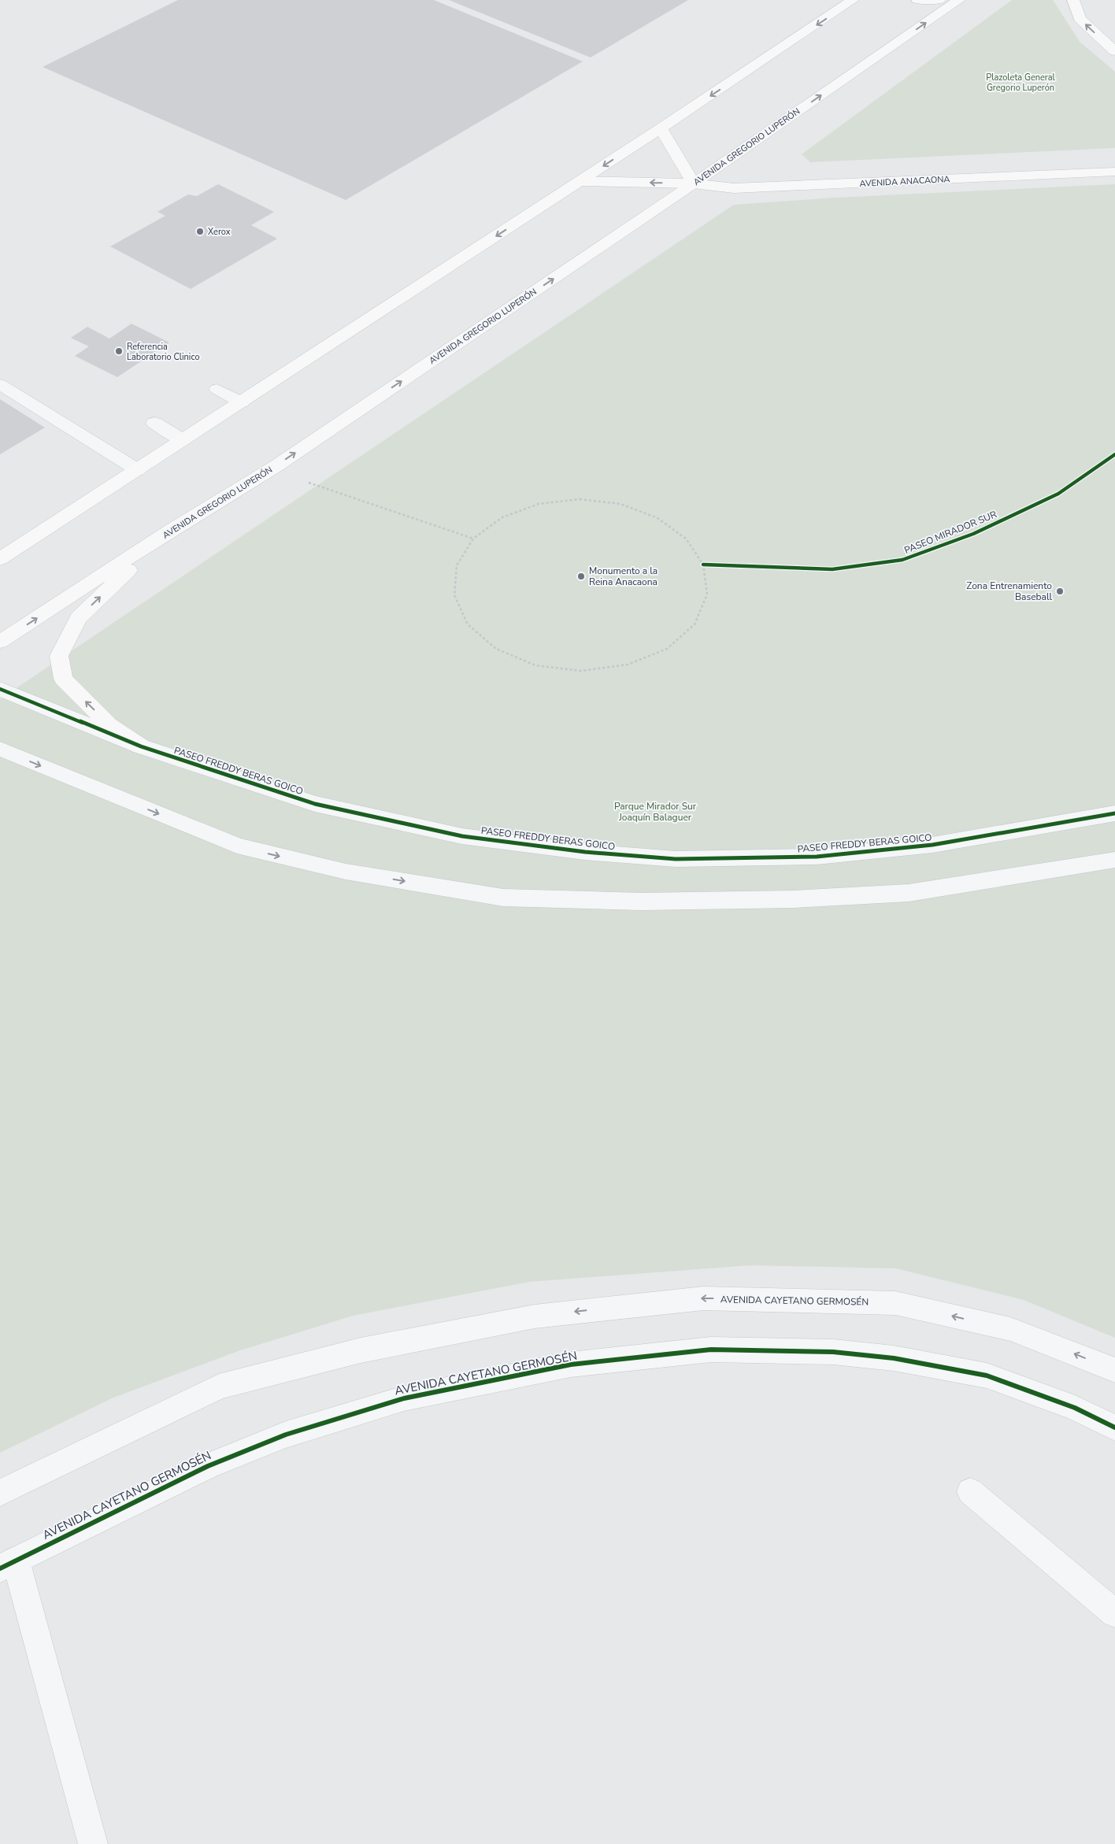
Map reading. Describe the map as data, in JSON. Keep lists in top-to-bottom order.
{
  "streets": {
    "main road": ["AVENIDA GREGORIO LUPERÓN", "AVENIDA ANACAONA"],
    "street": ["PASEO FREDDY BERAS GOICO", "AVENIDA CAYETANO GERMOSÉN"],
    "cycle path": ["PASEO MIRADOR SUR"]
  },
  "crossings": [
    ["AVENIDA GREGORIO LUPERÓN", "AVENIDA ANACAONA"]
  ],
  "parks": ["Plazoleta General Gregorio Luperón", "Parque Mirador Sur Joaquín Balaguer"],
  "places": [
    "Xerox",
    "Referencia Laboratorio Clinico",
    "Monumento a la Reina Anacaona",
    "Zona Entrenamiento Baseball"
  ]
}
